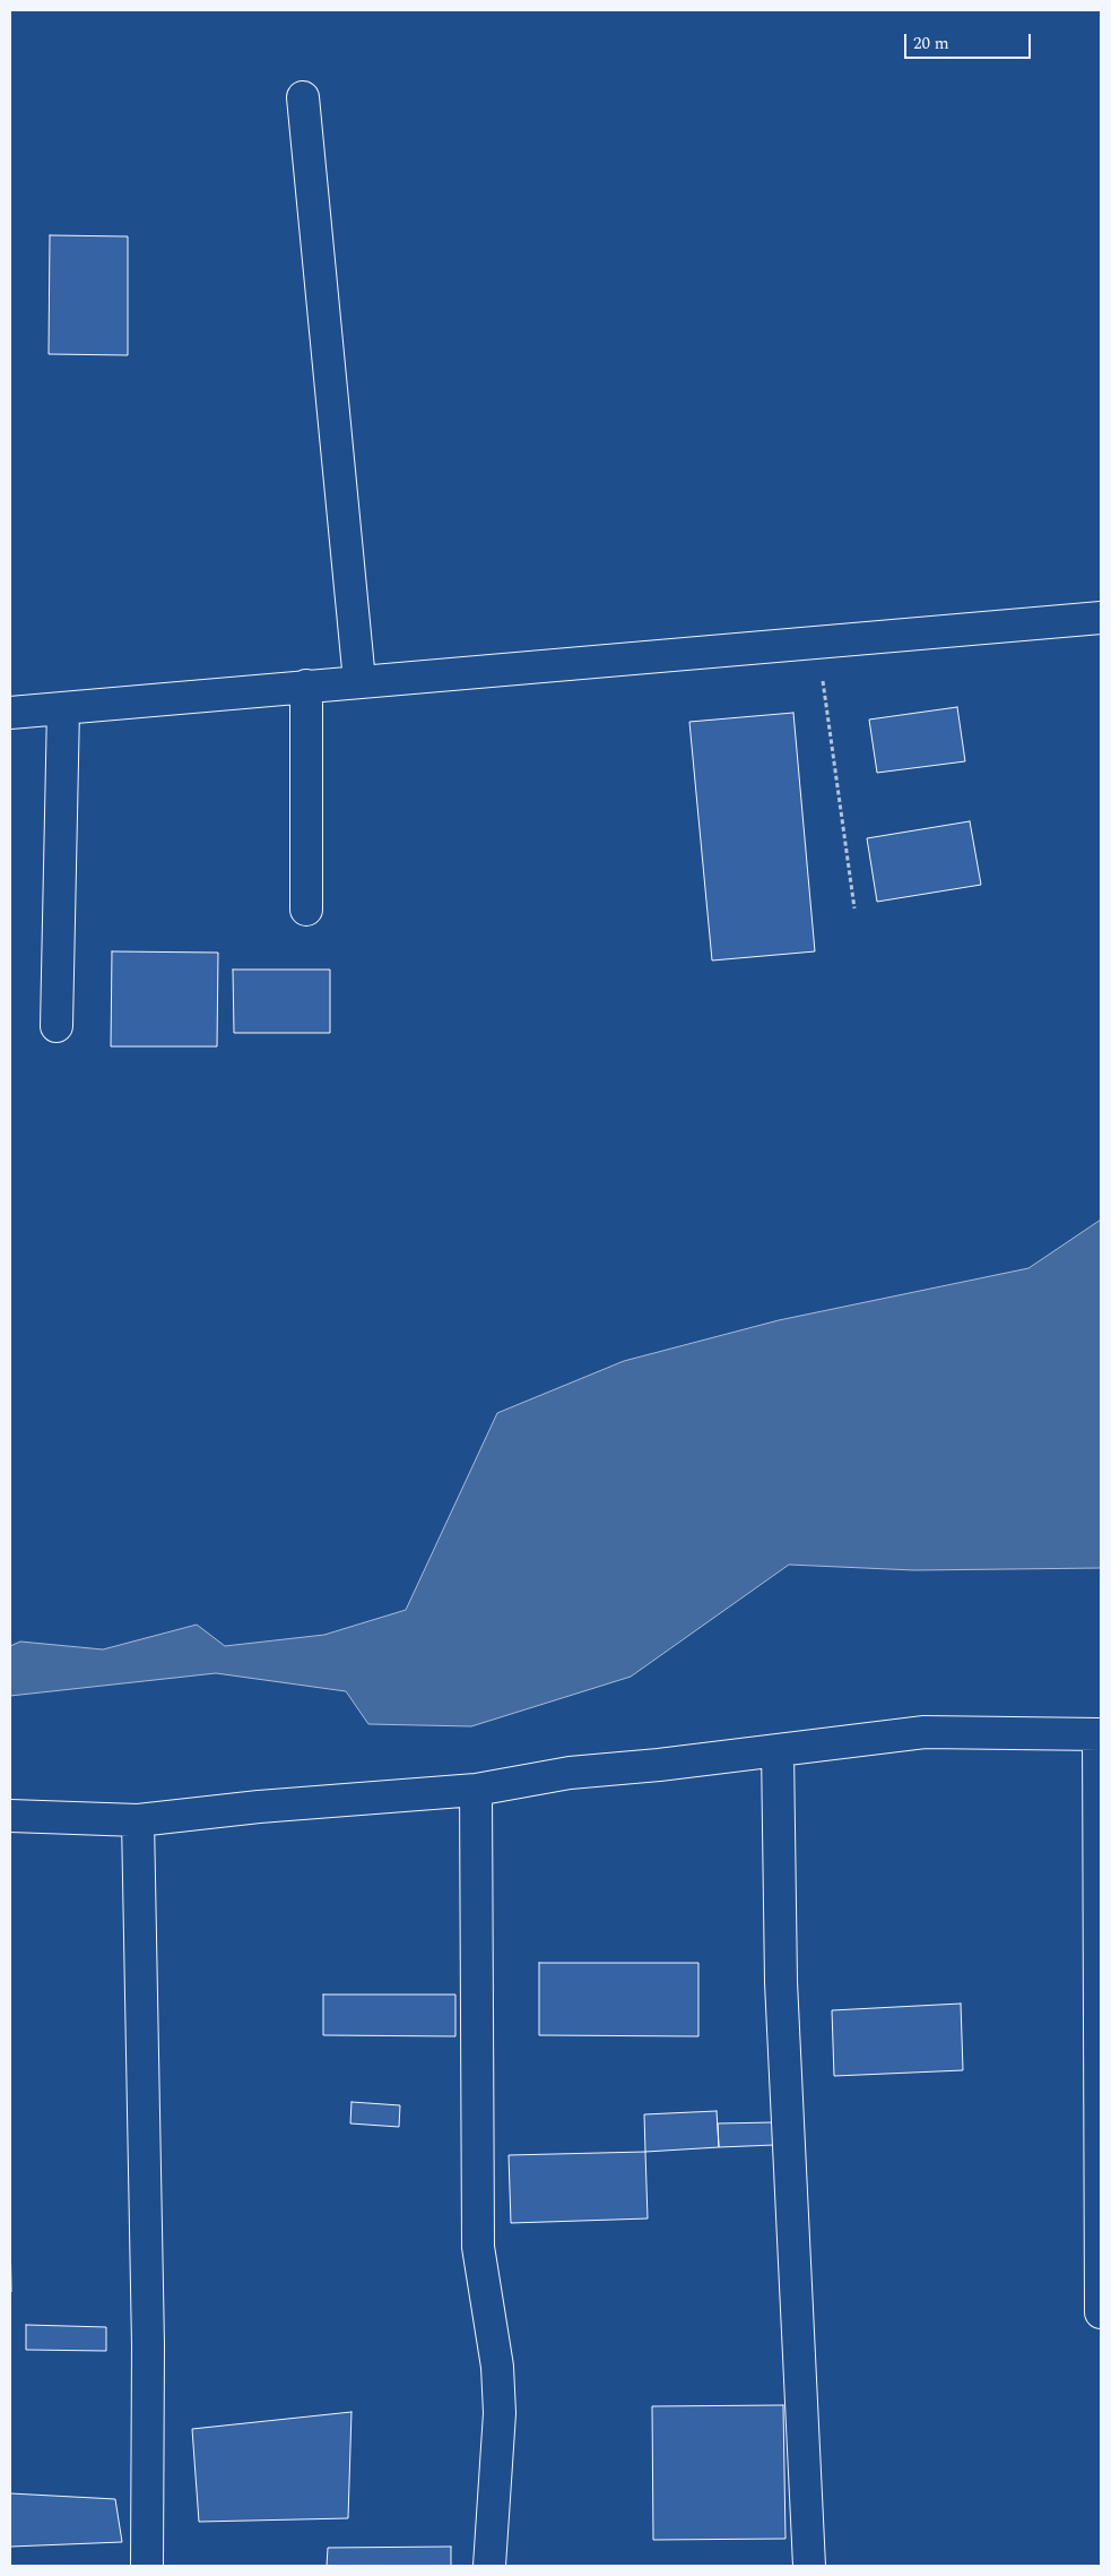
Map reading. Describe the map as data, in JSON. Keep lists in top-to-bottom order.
{
  "scale_bar": "20 m"
}
